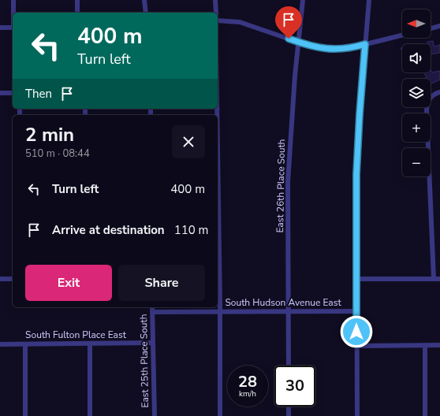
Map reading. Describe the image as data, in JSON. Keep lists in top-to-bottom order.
{
  "streets": {
    "street": [
      "East 26th Place South",
      "South Hudson Avenue East",
      "South Fulton Place East",
      "East 25th Place South"
    ]
  },
  "crossings": [
    ["East 26th Place South", "South Hudson Avenue East"],
    ["South Hudson Avenue East", "East 25th Place South"],
    ["South Fulton Place East", "East 25th Place South"]
  ],
  "north": "left",
  "page": {
    "map_buttons": ["+", "−"],
    "turn": ["400 m", "Turn left"],
    "then": "Then",
    "heading": ["2 min", "510 m · 08:44"],
    "list": [
      {
        "name": "Turn left",
        "value": "400 m"
      },
      {
        "name": "Arrive at destination",
        "value": "110 m"
      }
    ],
    "buttons": ["Exit", "Share"],
    "speed": "28 km/h",
    "limit": "30"
  }
}
